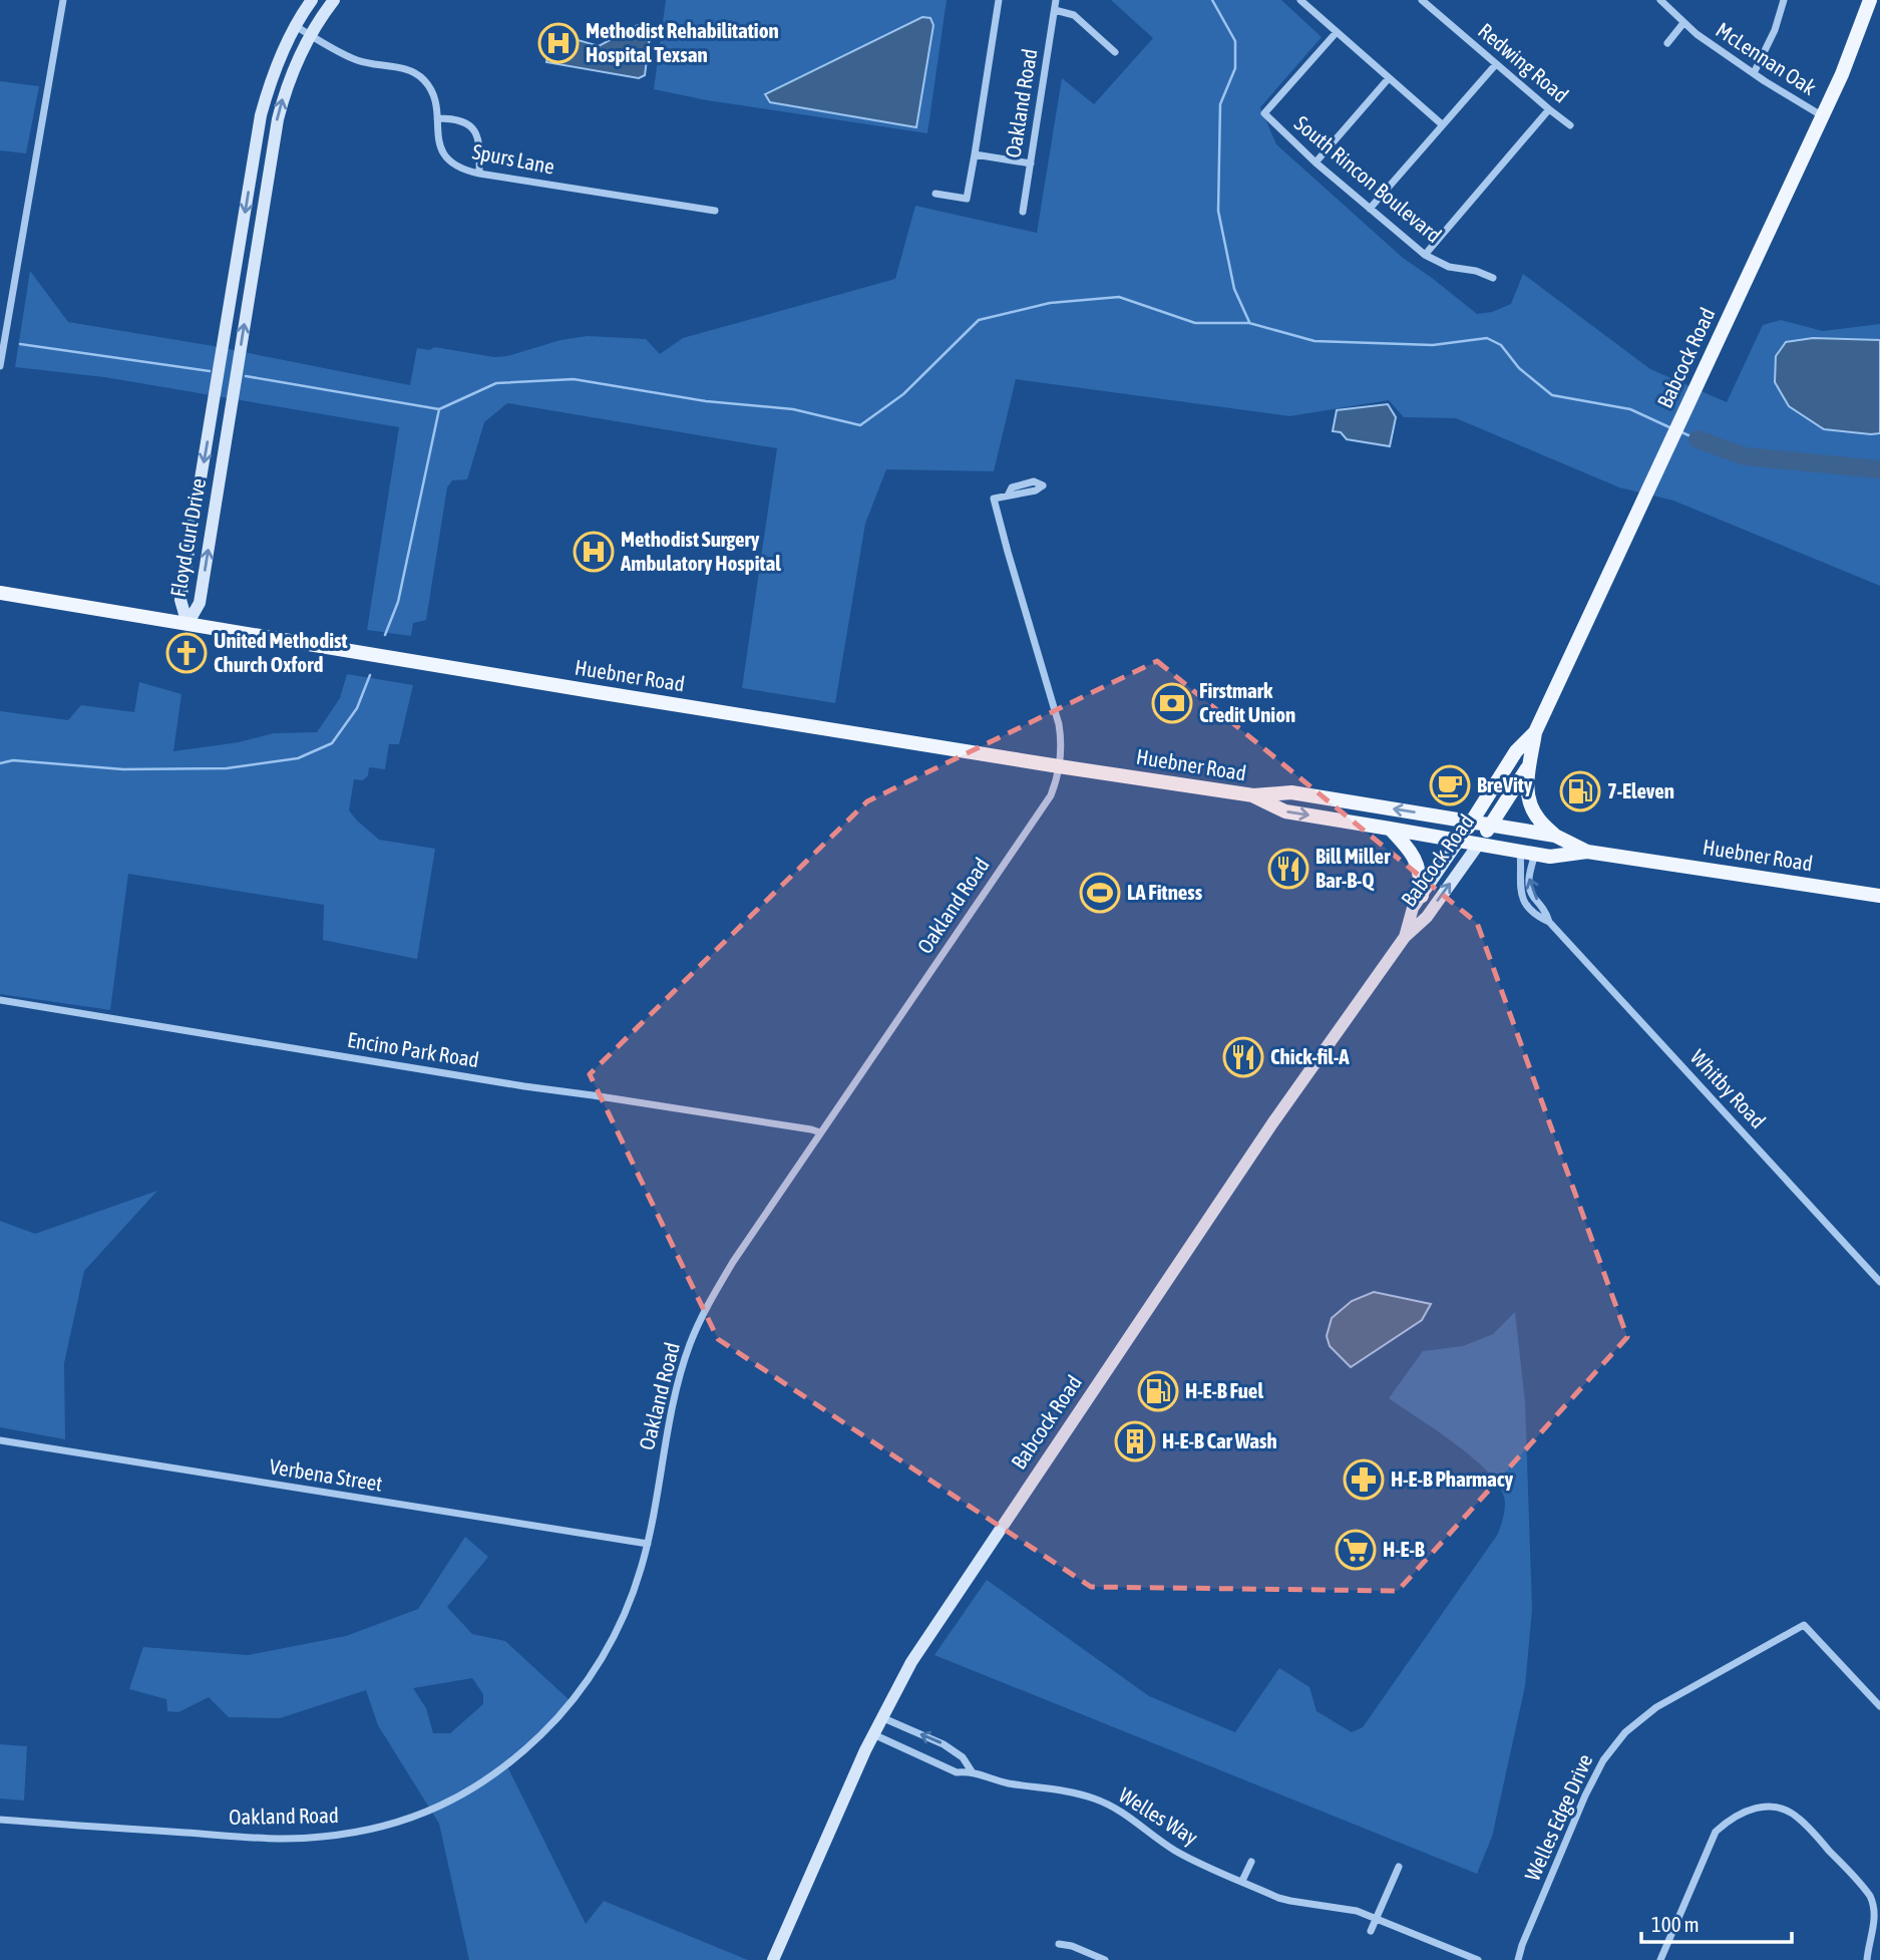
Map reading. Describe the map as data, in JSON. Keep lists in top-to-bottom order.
{
  "streets": {
    "main road": ["Babcock Road", "Floyd Curl Drive", "Huebner Road"],
    "street": [
      "McLennan Oak",
      "Redwing Road",
      "Oakland Road",
      "Spurs Lane",
      "South Rincon Boulevard",
      "Encino Park Road",
      "Whitby Road",
      "Verbena Street",
      "Welles Way",
      "Welles Edge Drive"
    ]
  },
  "crossings": [
    ["McLennan Oak", "Babcock Road"],
    ["Oakland Road", "Huebner Road"],
    ["Oakland Road", "Encino Park Road"],
    ["Oakland Road", "Verbena Street"],
    ["Spurs Lane", "Floyd Curl Drive"],
    ["Babcock Road", "Huebner Road"],
    ["Babcock Road", "Welles Way"],
    ["Floyd Curl Drive", "Huebner Road"],
    ["Huebner Road", "Whitby Road"]
  ],
  "places": {
    "hospital": ["Methodist Rehabilitation Hospital Texsan", "Methodist Surgery Ambulatory Hospital"],
    "church": ["United Methodist Church Oxford"],
    "bank": ["Firstmark Credit Union"],
    "cafe": ["BreVity"],
    "fuel station": ["7-Eleven", "H-E-B Fuel"],
    "restaurant": ["Bill Miller Bar-B-Q", "Chick-fil-A"],
    "sports": ["LA Fitness"],
    "building": ["H-E-B Car Wash"],
    "pharmacy": ["H-E-B Pharmacy"],
    "supermarket": ["H-E-B"]
  },
  "scale_bar": "100 m"
}
